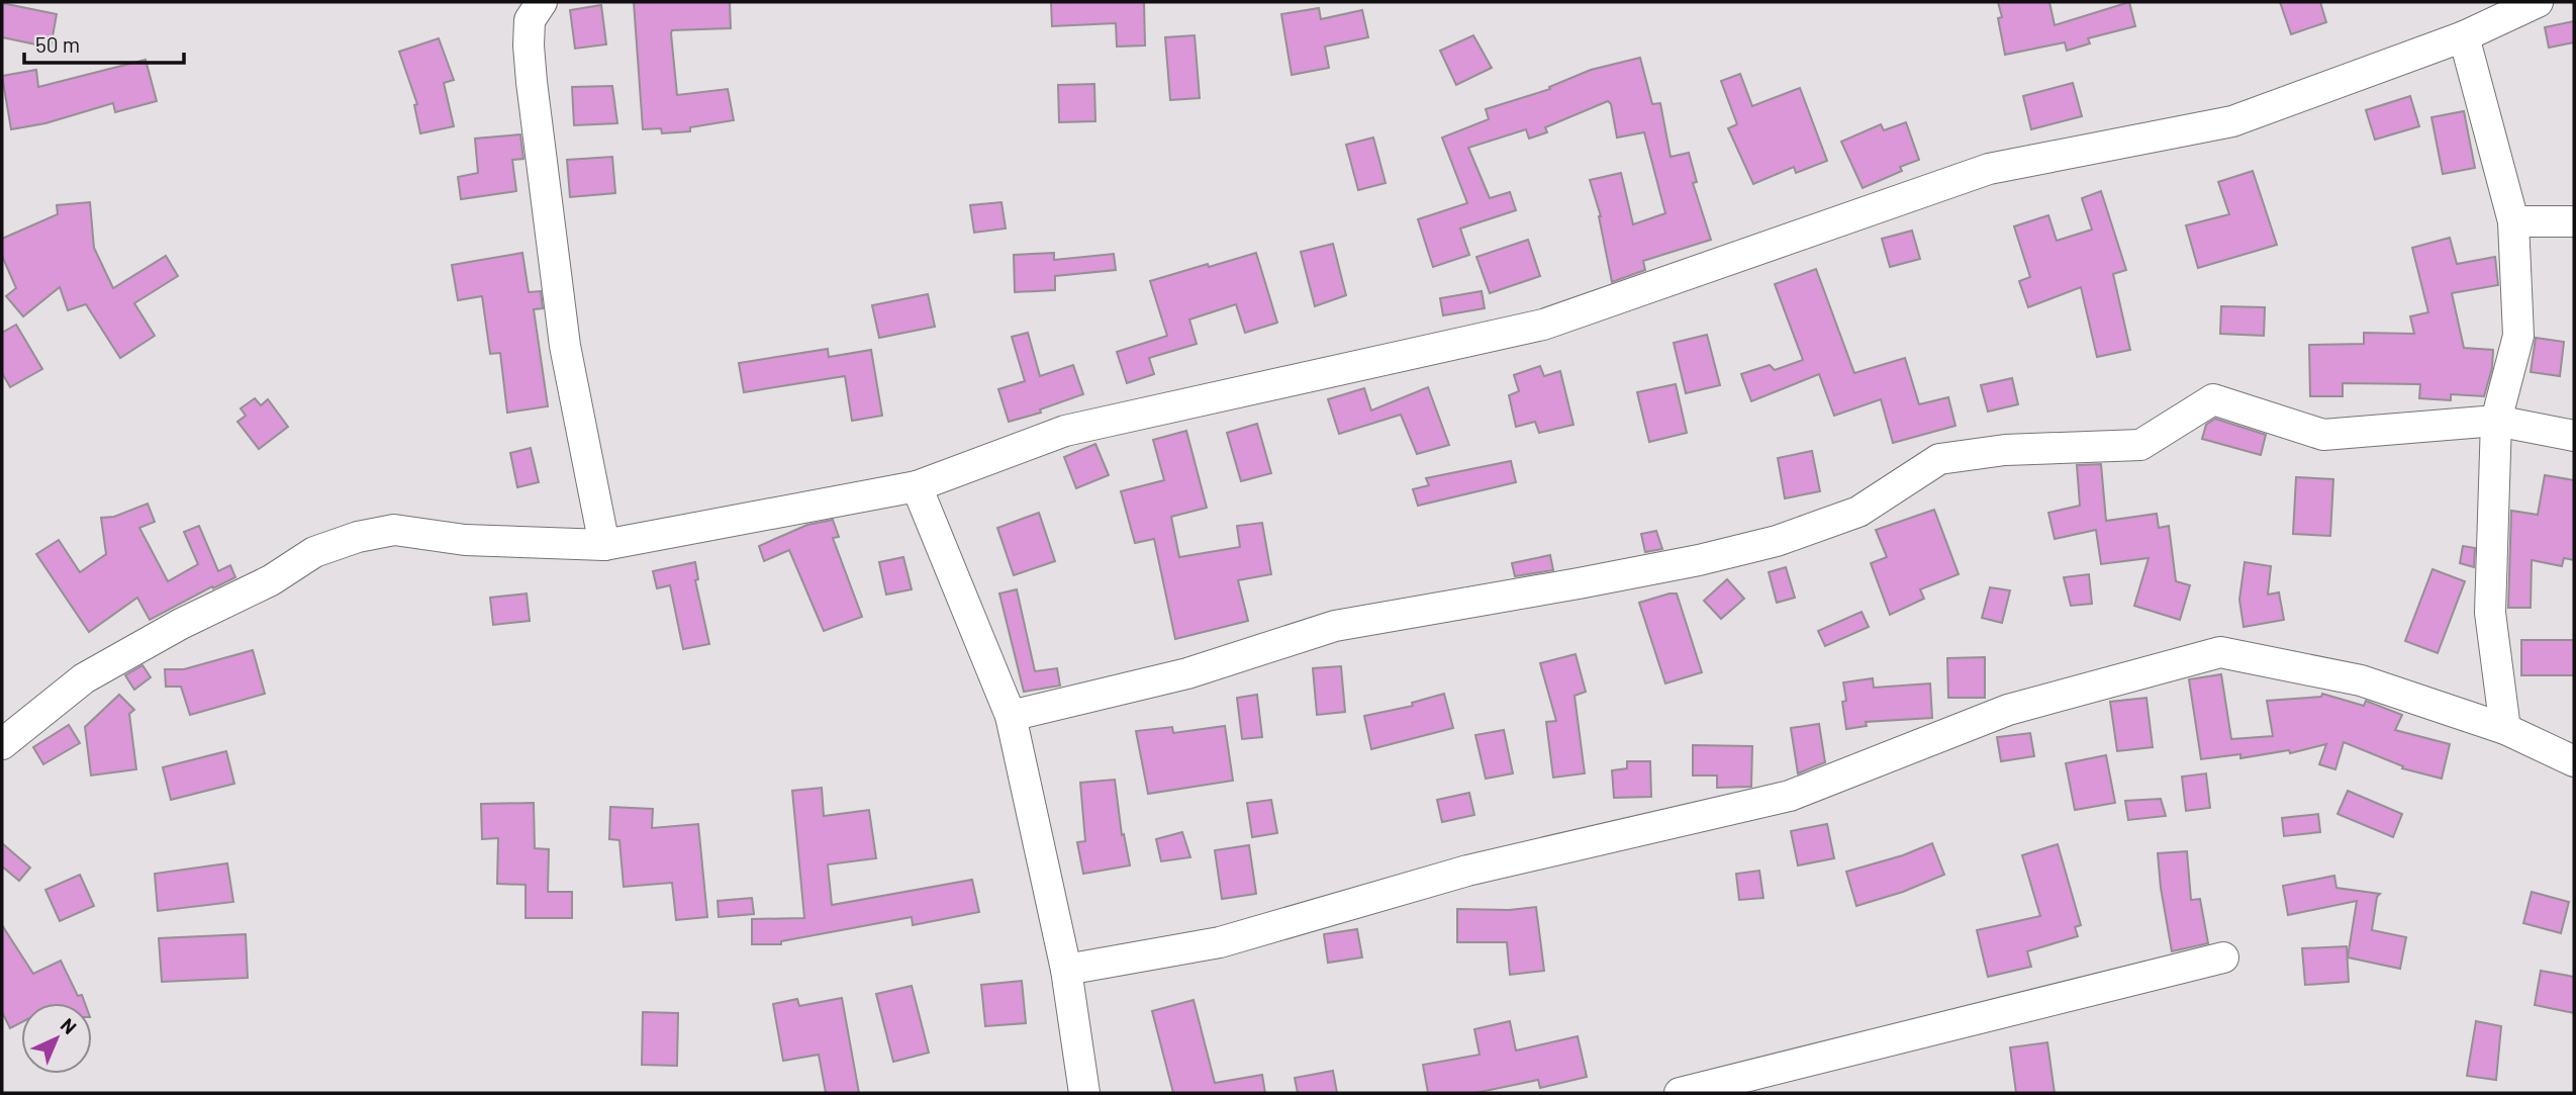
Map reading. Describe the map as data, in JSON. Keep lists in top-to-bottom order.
{
  "scale_bar": "50 m",
  "north": "top right"
}
